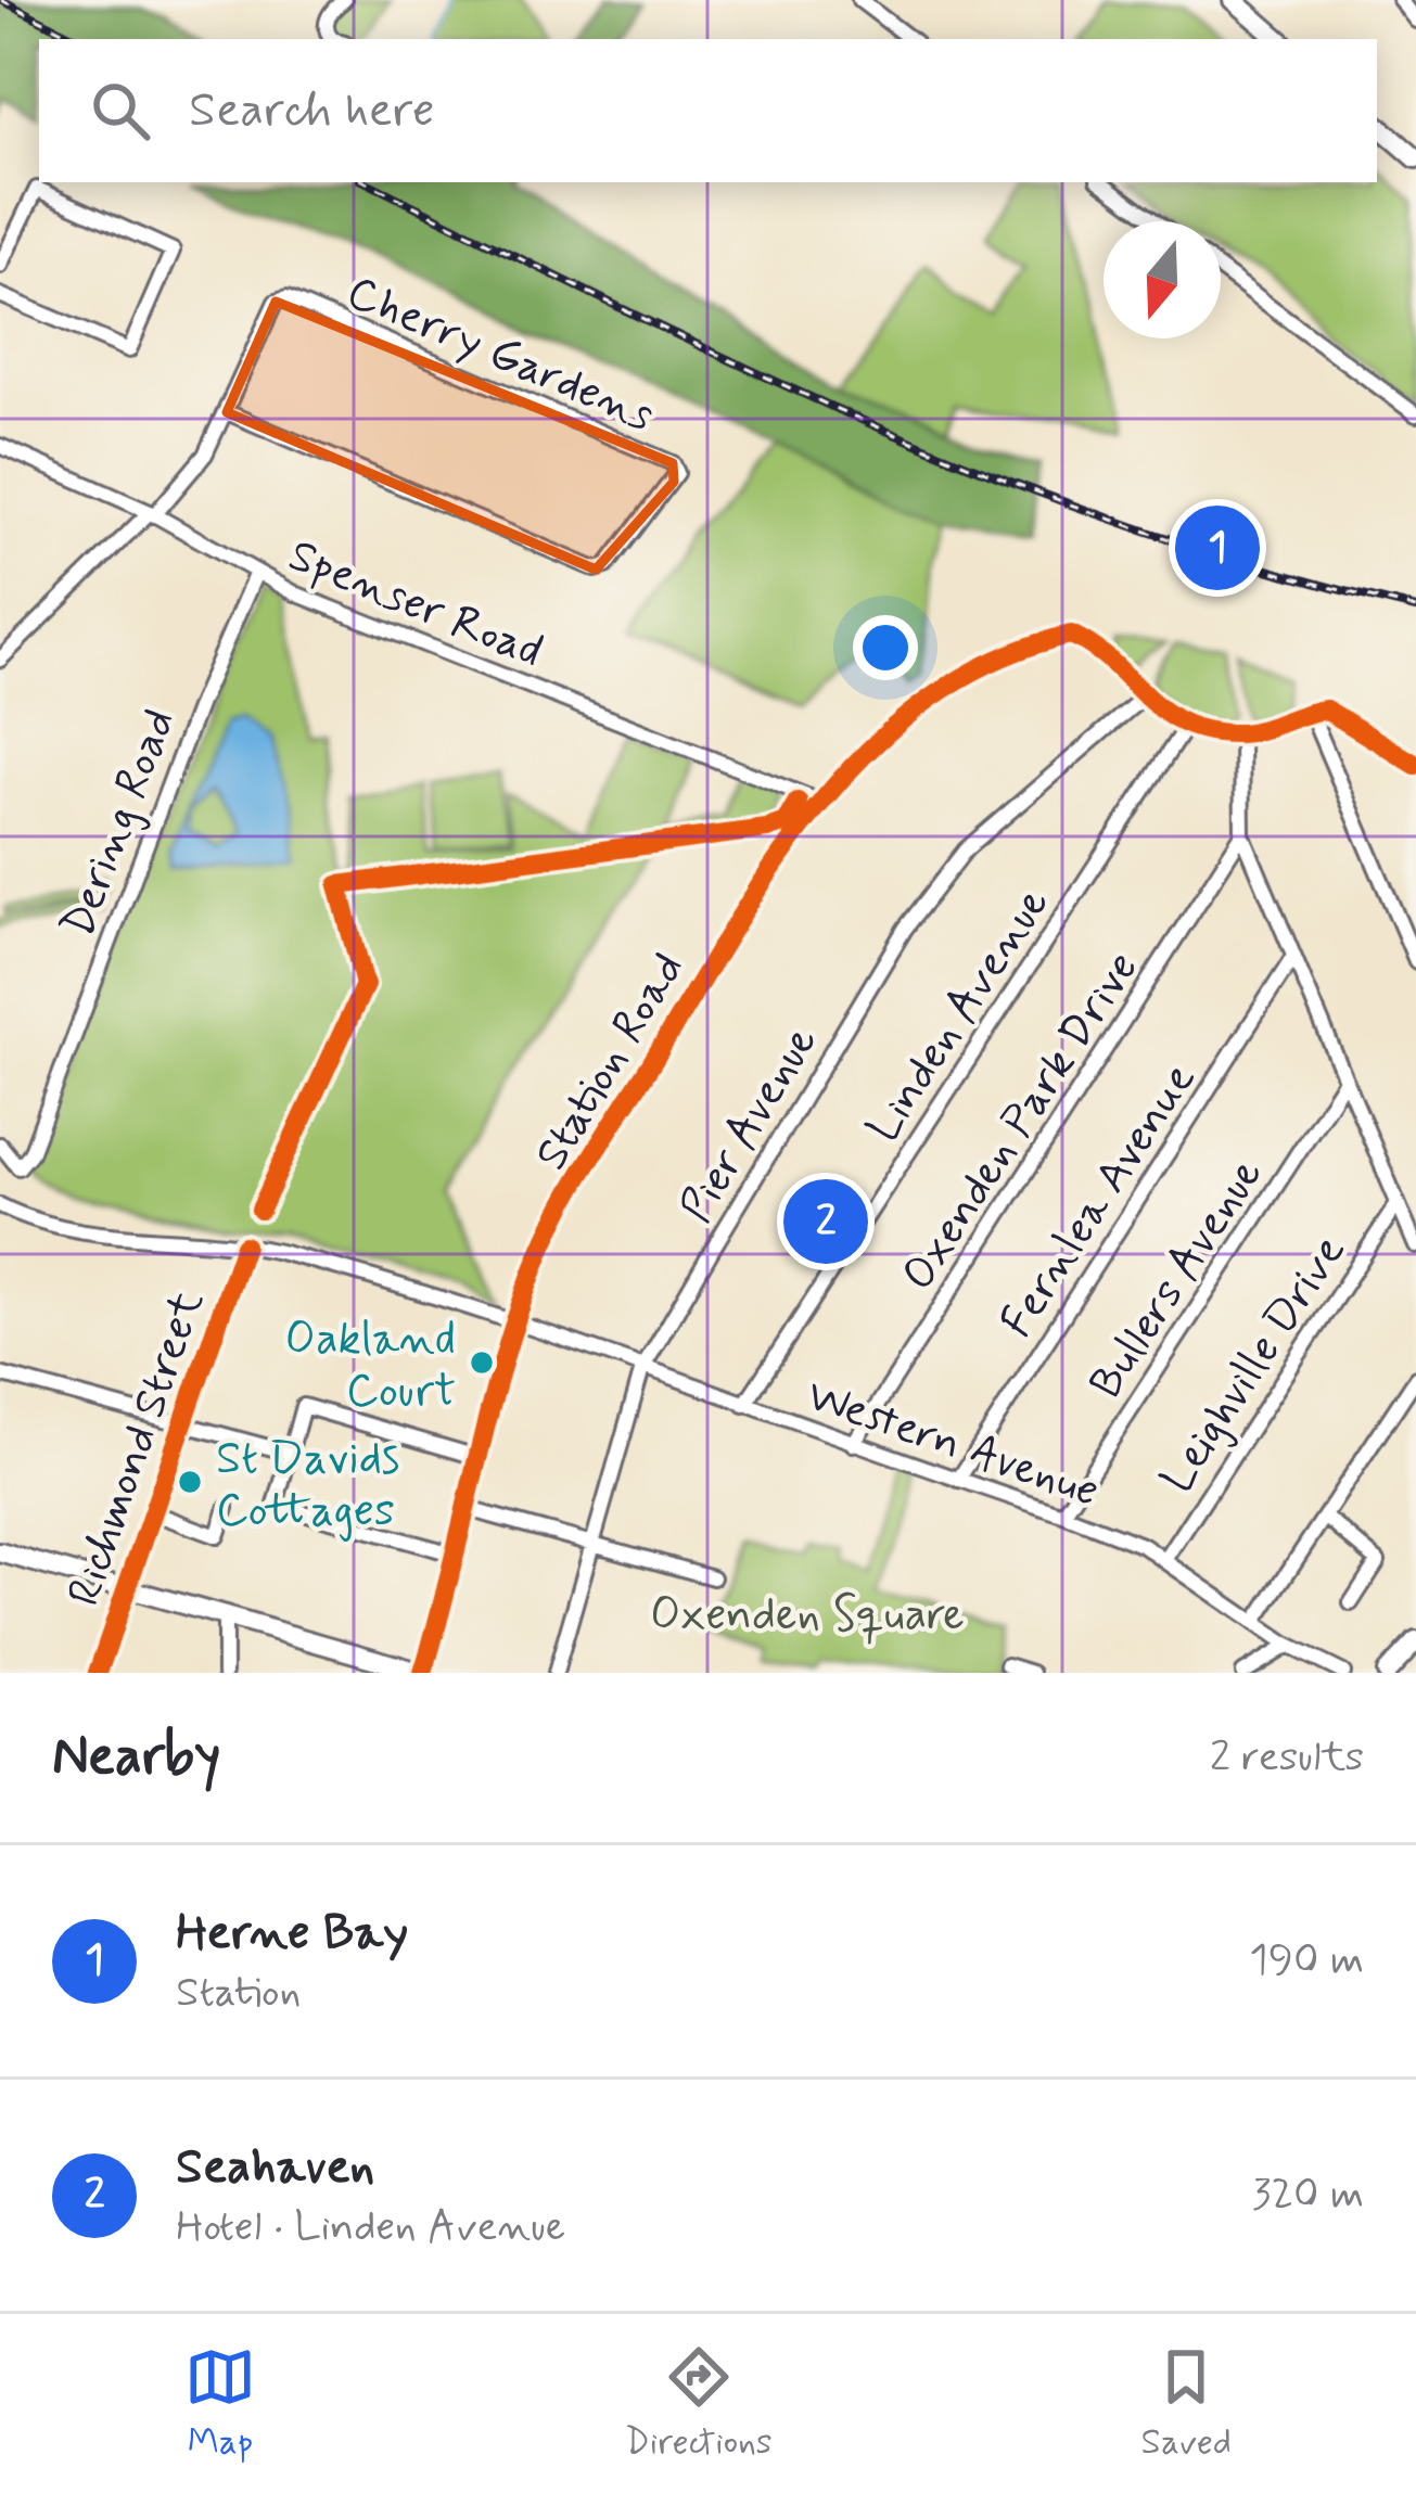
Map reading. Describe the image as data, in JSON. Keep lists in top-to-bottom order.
{
  "streets": {
    "street": [
      "Cherry Gardens",
      "Spenser Road",
      "Dering Road",
      "Linden Avenue",
      "Station Road",
      "Oxenden Park Drive",
      "Pier Avenue",
      "Fernlea Avenue",
      "Bullers Avenue",
      "Leighville Drive",
      "Western Avenue",
      "Richmond Street"
    ]
  },
  "crossings": [
    ["Cherry Gardens", "Spenser Road"],
    ["Spenser Road", "Dering Road"],
    ["Spenser Road", "Station Road"],
    ["Linden Avenue", "Western Avenue"],
    ["Station Road", "Pier Avenue"],
    ["Station Road", "Western Avenue"],
    ["Oxenden Park Drive", "Western Avenue"],
    ["Pier Avenue", "Western Avenue"],
    ["Fernlea Avenue", "Western Avenue"],
    ["Bullers Avenue", "Western Avenue"],
    ["Leighville Drive", "Western Avenue"],
    ["Western Avenue", "Richmond Street"]
  ],
  "parks": ["Oxenden Square"],
  "places": ["Oakland Court", "St Davids Cottages"],
  "north": "bottom",
  "page": {
    "search": "Search here",
    "pins": ["1", "2"],
    "heading": ["Nearby", "2 results"],
    "list": [
      {
        "mark": "1",
        "name": "Herne Bay",
        "note": "Station",
        "value": "190 m"
      },
      {
        "mark": "2",
        "name": "Seahaven",
        "note": "Hotel · Linden Avenue",
        "value": "320 m"
      }
    ],
    "nav": ["Map", "Directions", "Saved"]
  }
}
